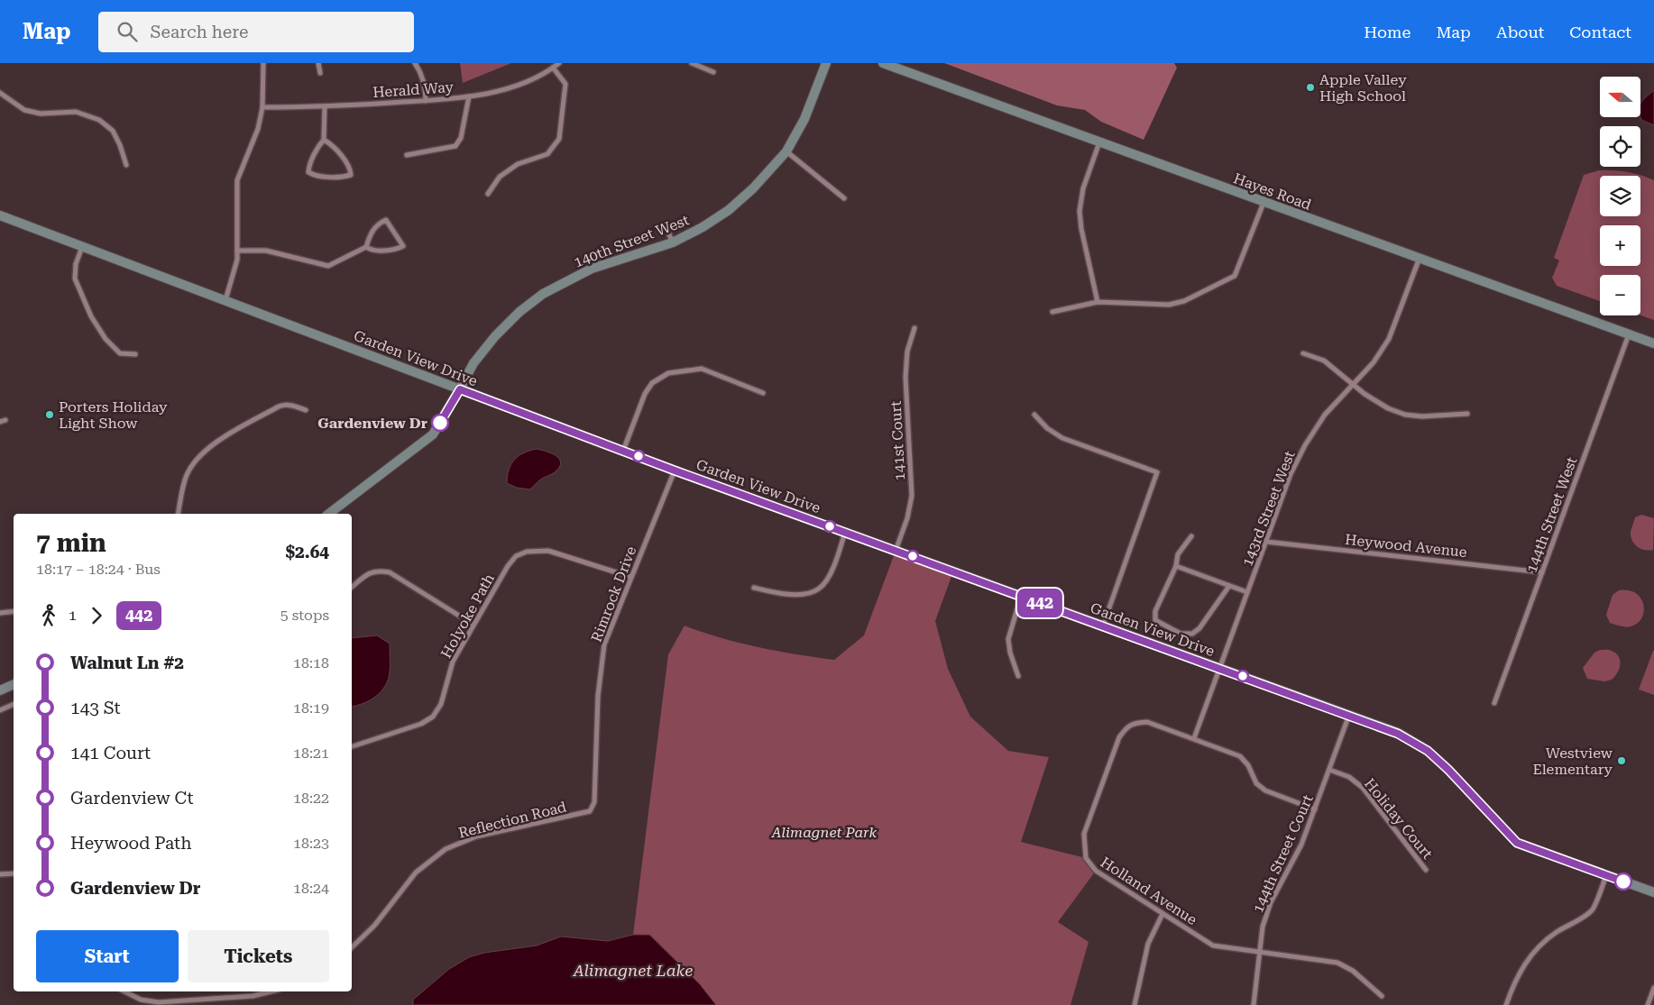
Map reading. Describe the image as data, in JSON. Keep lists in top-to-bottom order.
{
  "streets": {
    "street": [
      "Herald Way",
      "Hayes Road",
      "140th Street West",
      "Garden View Drive",
      "141st Court",
      "143rd Street West",
      "144th Street West",
      "Heywood Avenue",
      "Rimrock Drive",
      "Holyoke Path",
      "Holiday Court",
      "Reflection Road",
      "144th Street Court",
      "Holland Avenue"
    ]
  },
  "crossings": [
    ["Hayes Road", "143rd Street West"],
    ["Hayes Road", "144th Street West"],
    ["140th Street West", "Garden View Drive"],
    ["Garden View Drive", "141st Court"],
    ["Garden View Drive", "143rd Street West"],
    ["Garden View Drive", "Rimrock Drive"],
    ["Garden View Drive", "144th Street Court"],
    ["143rd Street West", "Heywood Avenue"],
    ["143rd Street West", "Holland Avenue"],
    ["144th Street West", "Heywood Avenue"],
    ["Rimrock Drive", "Holyoke Path"],
    ["Rimrock Drive", "Reflection Road"],
    ["Holiday Court", "144th Street Court"],
    ["144th Street Court", "Holland Avenue"]
  ],
  "water": ["Alimagnet Lake"],
  "parks": ["Alimagnet Park"],
  "places": [
    "Apple Valley High School",
    "Porters Holiday Light Show",
    "Gardenview Dr",
    "Westview Elementary"
  ],
  "lines": ["bus line 442"],
  "north": "left",
  "page": {
    "header": "Map",
    "search": "Search here",
    "nav": [
      "Home",
      "Map",
      "About",
      "Contact"
    ],
    "on_map": "442",
    "map_buttons": ["+", "−"],
    "heading": ["7 min", "18:17 – 18:24 · Bus", "$2.64"],
    "legs": ["1", "442", "5 stops"],
    "list": [
      {
        "name": "Walnut Ln #2",
        "value": "18:18"
      },
      {
        "name": "143 St",
        "value": "18:19"
      },
      {
        "name": "141 Court",
        "value": "18:21"
      },
      {
        "name": "Gardenview Ct",
        "value": "18:22"
      },
      {
        "name": "Heywood Path",
        "value": "18:23"
      },
      {
        "name": "Gardenview Dr",
        "value": "18:24"
      }
    ],
    "buttons": ["Start", "Tickets"]
  }
}
